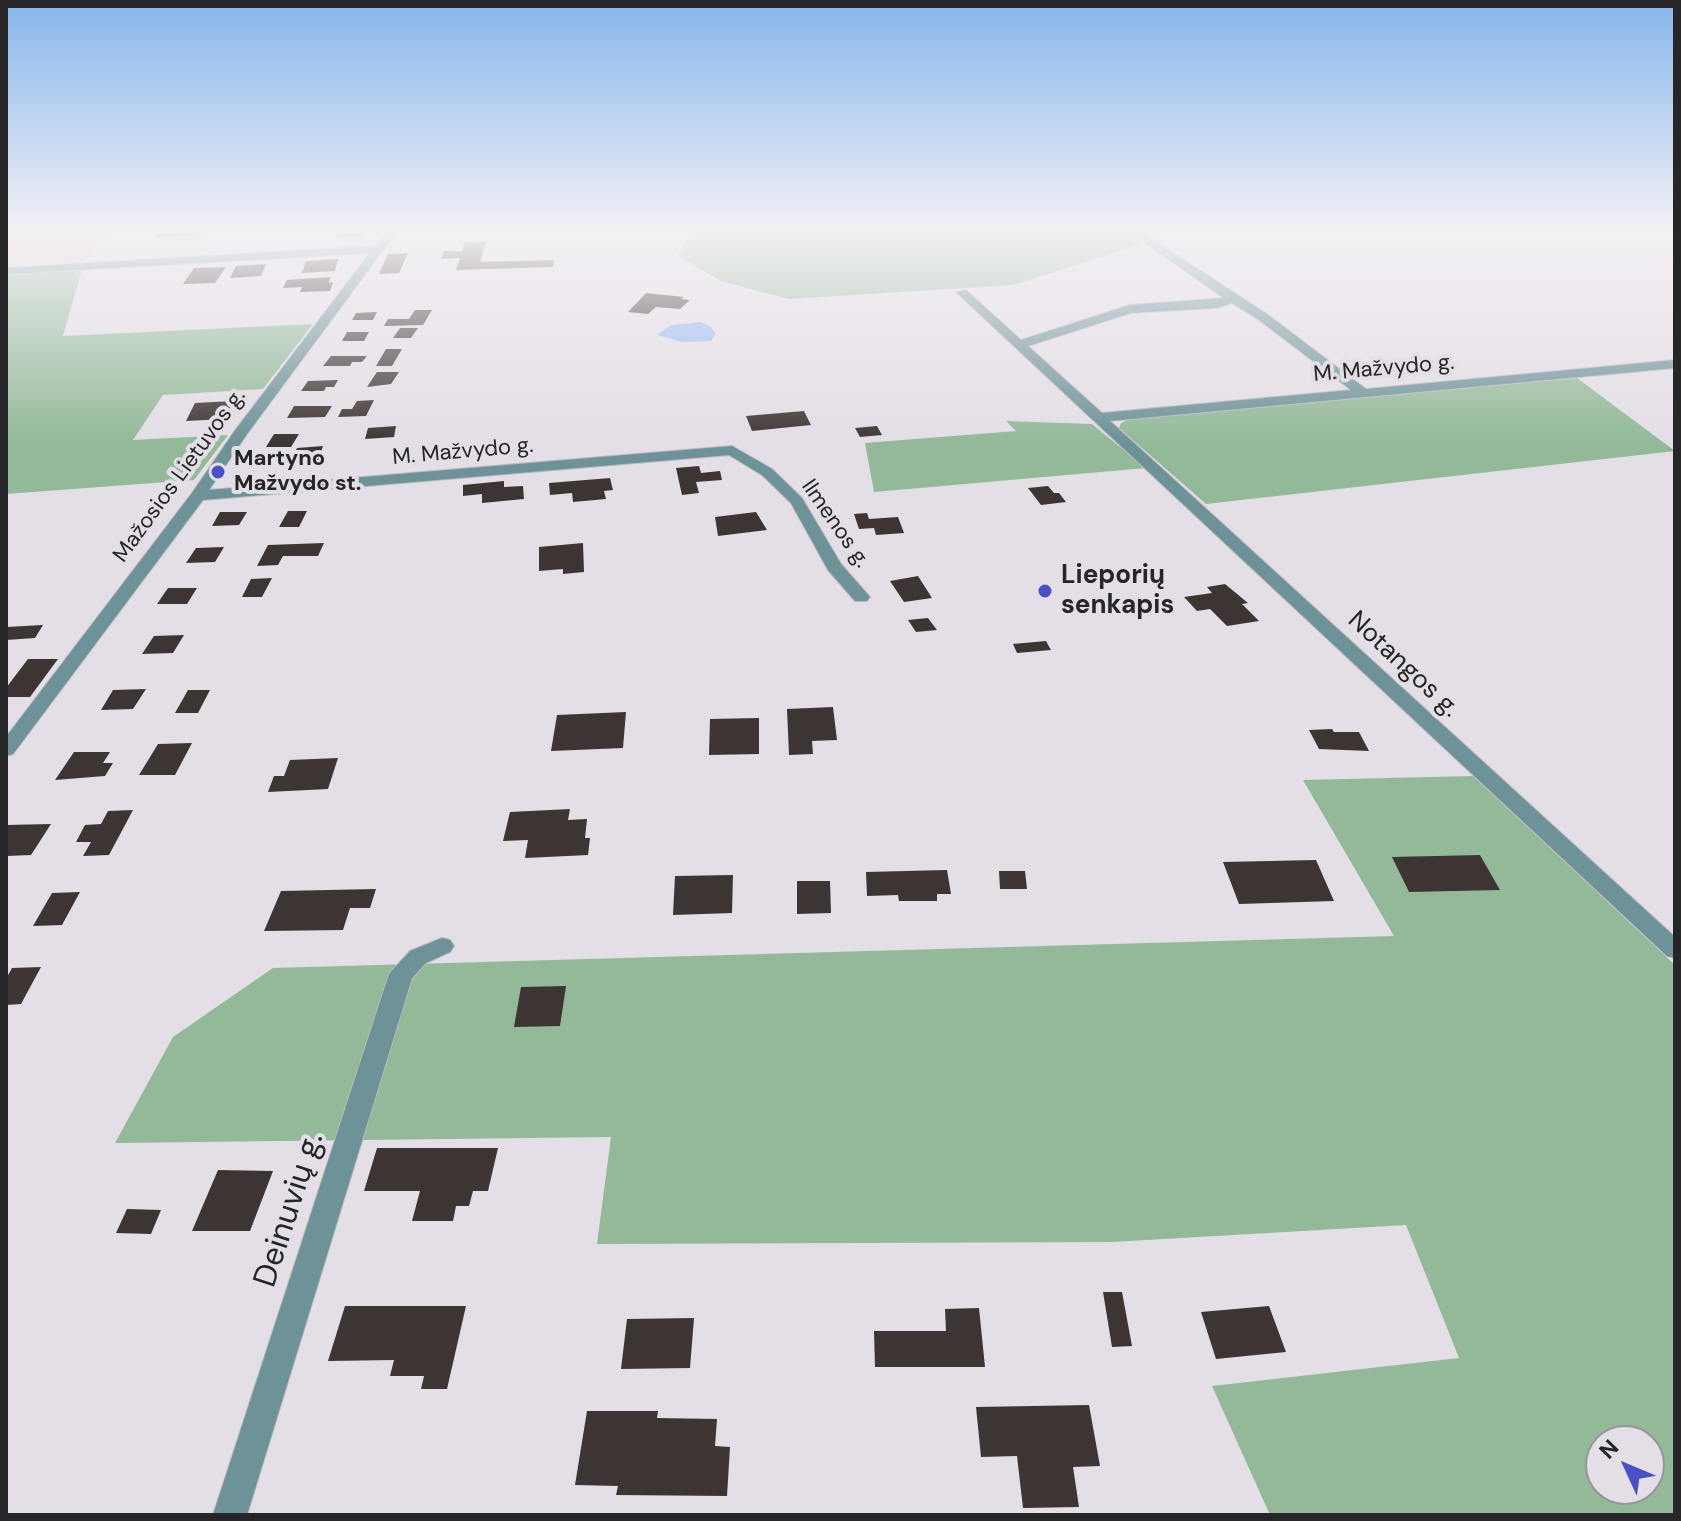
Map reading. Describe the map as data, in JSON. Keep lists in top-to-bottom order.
{
  "streets": {
    "street": [
      "M. Mažvydo g.",
      "Mažosios Lietuvos g.",
      "Ilmenos g.",
      "Notangos g.",
      "Deinuvių g."
    ]
  },
  "crossings": [
    ["M. Mažvydo g.", "Mažosios Lietuvos g."],
    ["M. Mažvydo g.", "Ilmenos g."],
    ["M. Mažvydo g.", "Notangos g."]
  ],
  "places": ["Martyno Mažvydo st.", "Lieporių senkapis"],
  "north": "top left"
}
